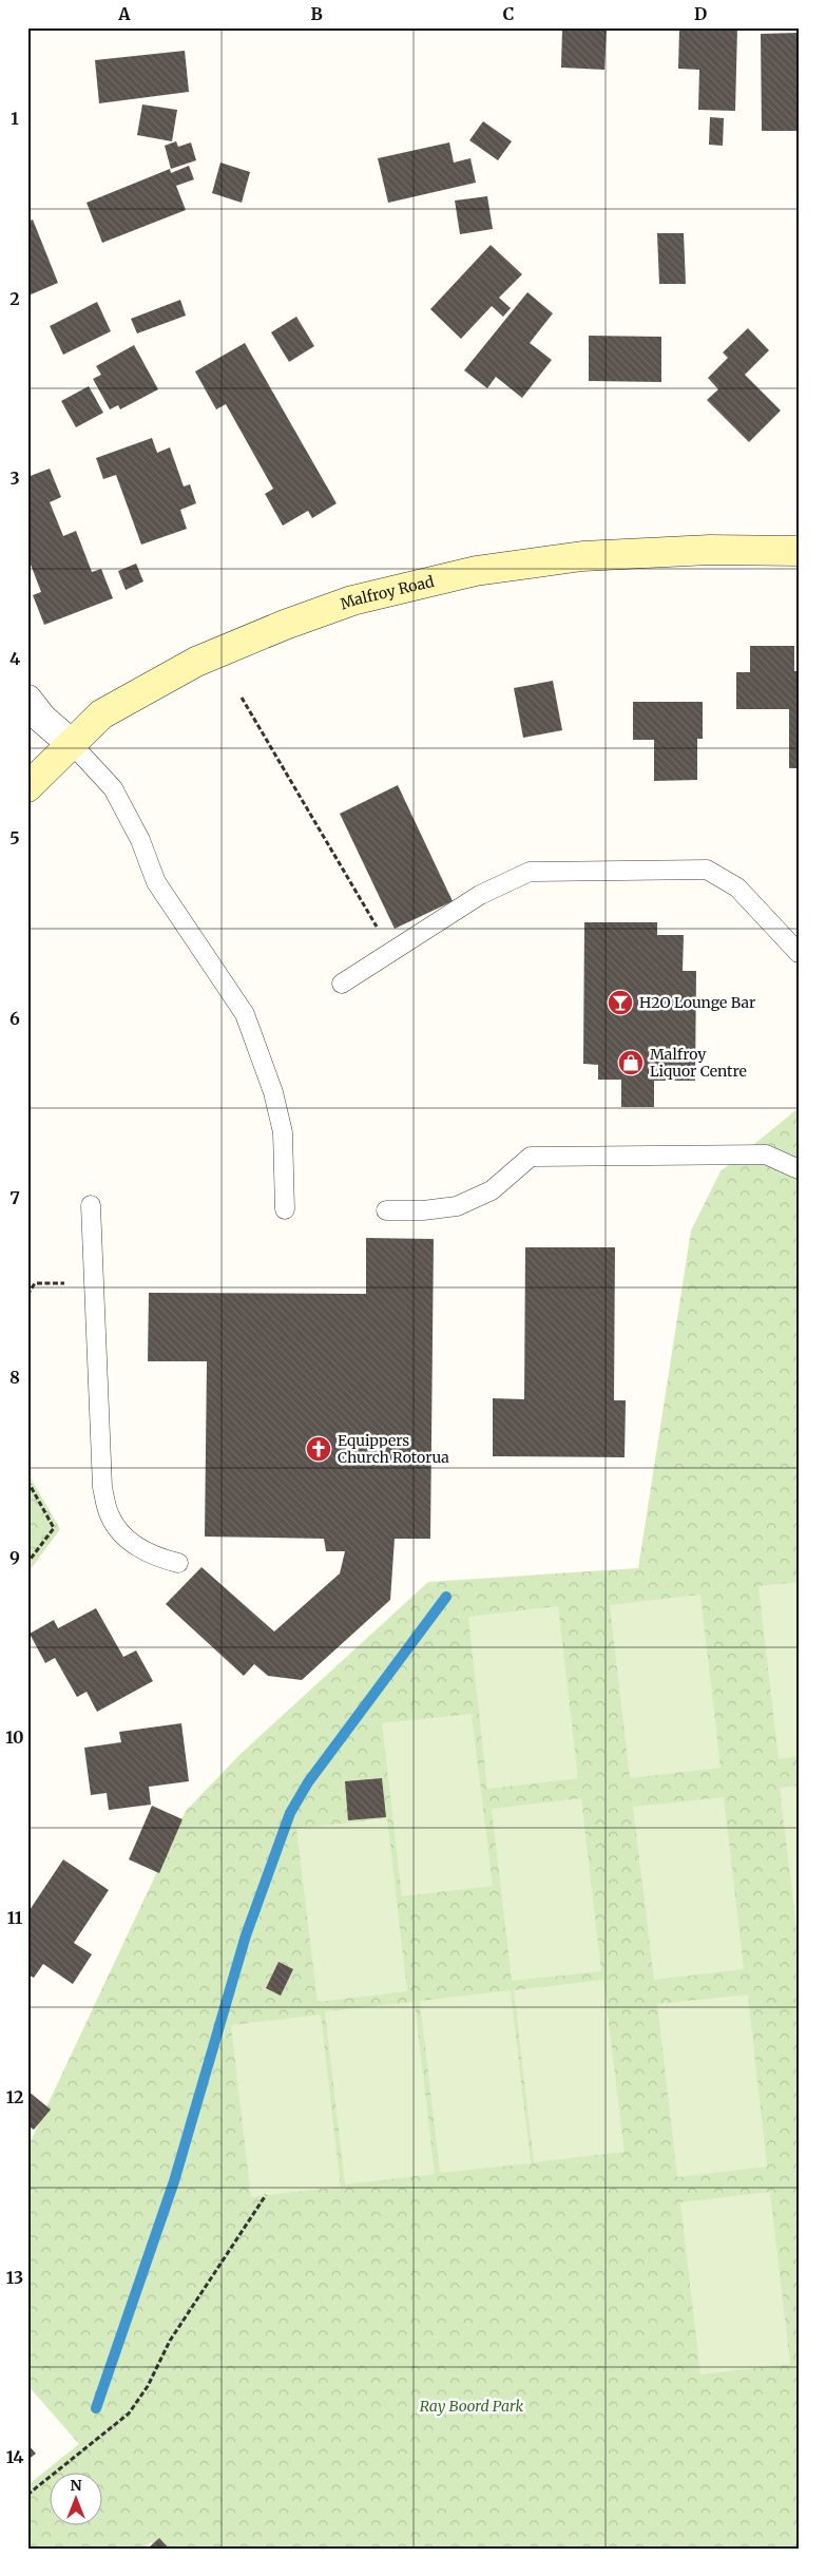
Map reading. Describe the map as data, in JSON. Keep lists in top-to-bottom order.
{
  "streets": {
    "main road": ["Malfroy Road"]
  },
  "parks": ["Ray Boord Park"],
  "places": {
    "bar": ["H2O Lounge Bar"],
    "shop": ["Malfroy Liquor Centre"],
    "church": ["Equippers Church Rotorua"]
  },
  "north": "top",
  "grid": {
    "columns": [
      "A",
      "B",
      "C",
      "D"
    ],
    "rows": [
      "1",
      "2",
      "3",
      "4",
      "5",
      "6",
      "7",
      "8",
      "9",
      "10",
      "11",
      "12",
      "13",
      "14"
    ]
  }
}
